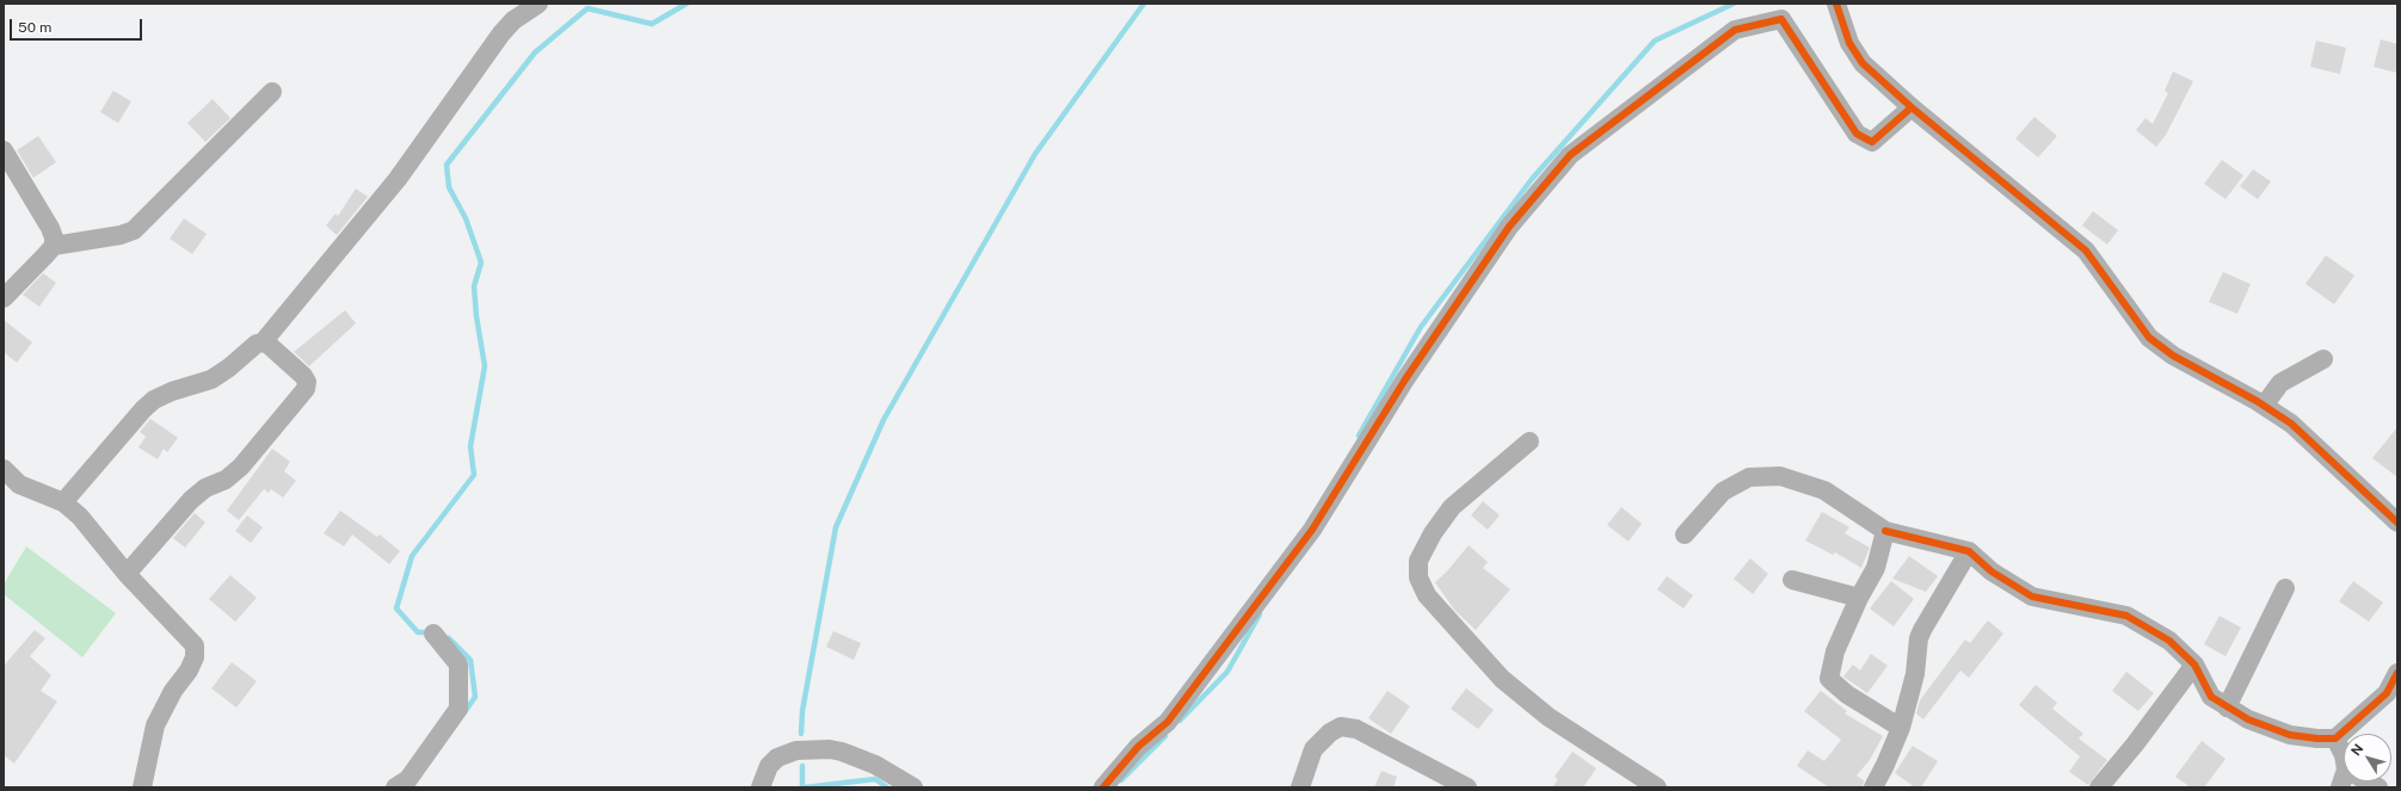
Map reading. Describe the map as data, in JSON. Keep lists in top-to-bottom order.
{
  "scale_bar": "50 m",
  "north": "top left"
}
